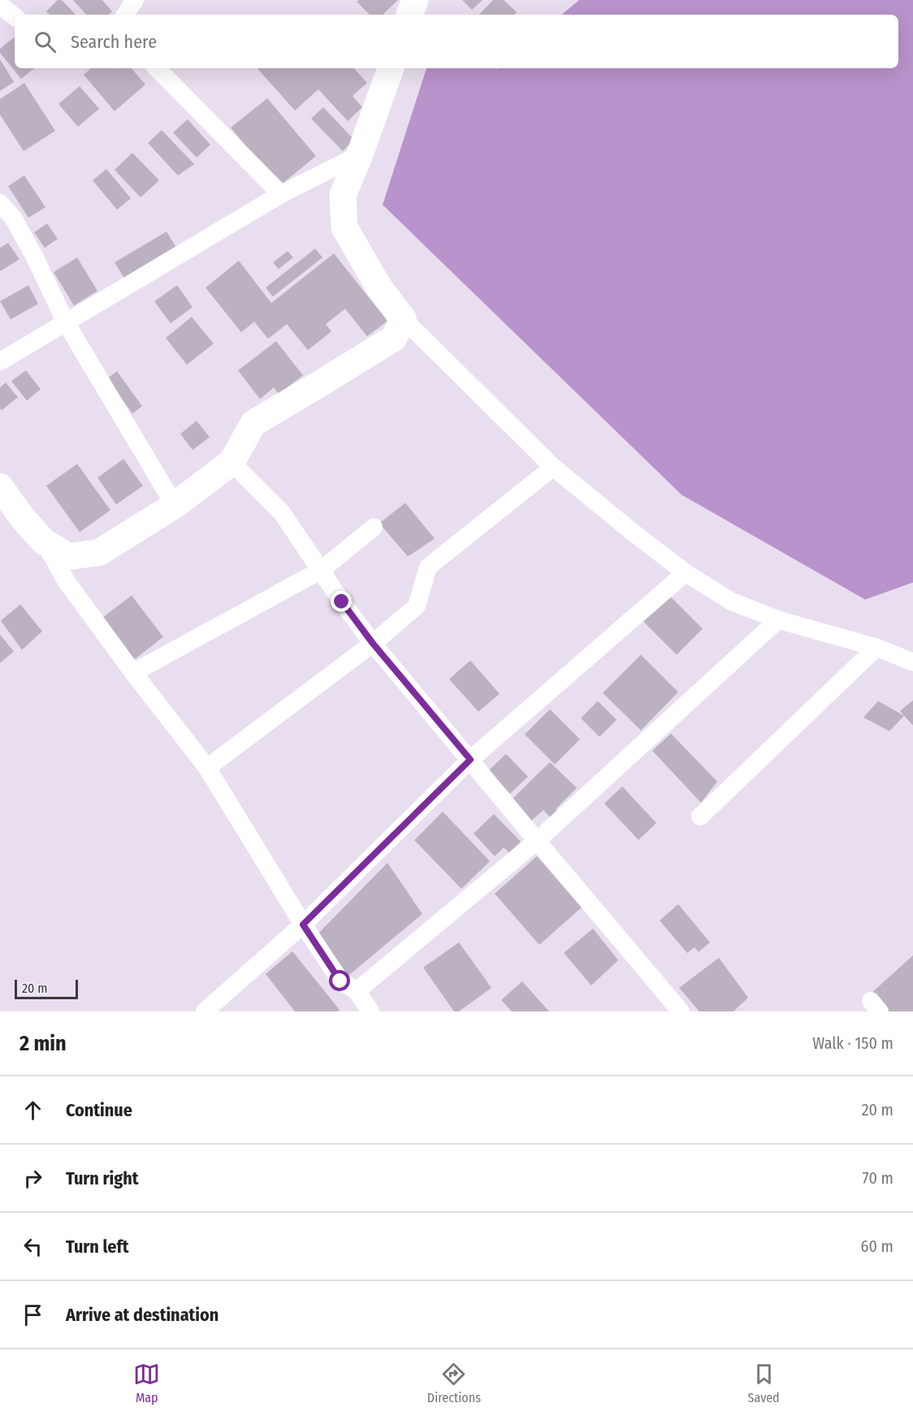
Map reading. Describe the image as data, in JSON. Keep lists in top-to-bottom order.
{
  "scale_bar": "20 m",
  "page": {
    "search": "Search here",
    "scale": "20 m",
    "heading": ["2 min", "Walk · 150 m"],
    "list": [
      ["Continue", "20 m"],
      ["Turn right", "70 m"],
      ["Turn left", "60 m"],
      "Arrive at destination"
    ],
    "nav": ["Map", "Directions", "Saved"]
  }
}
